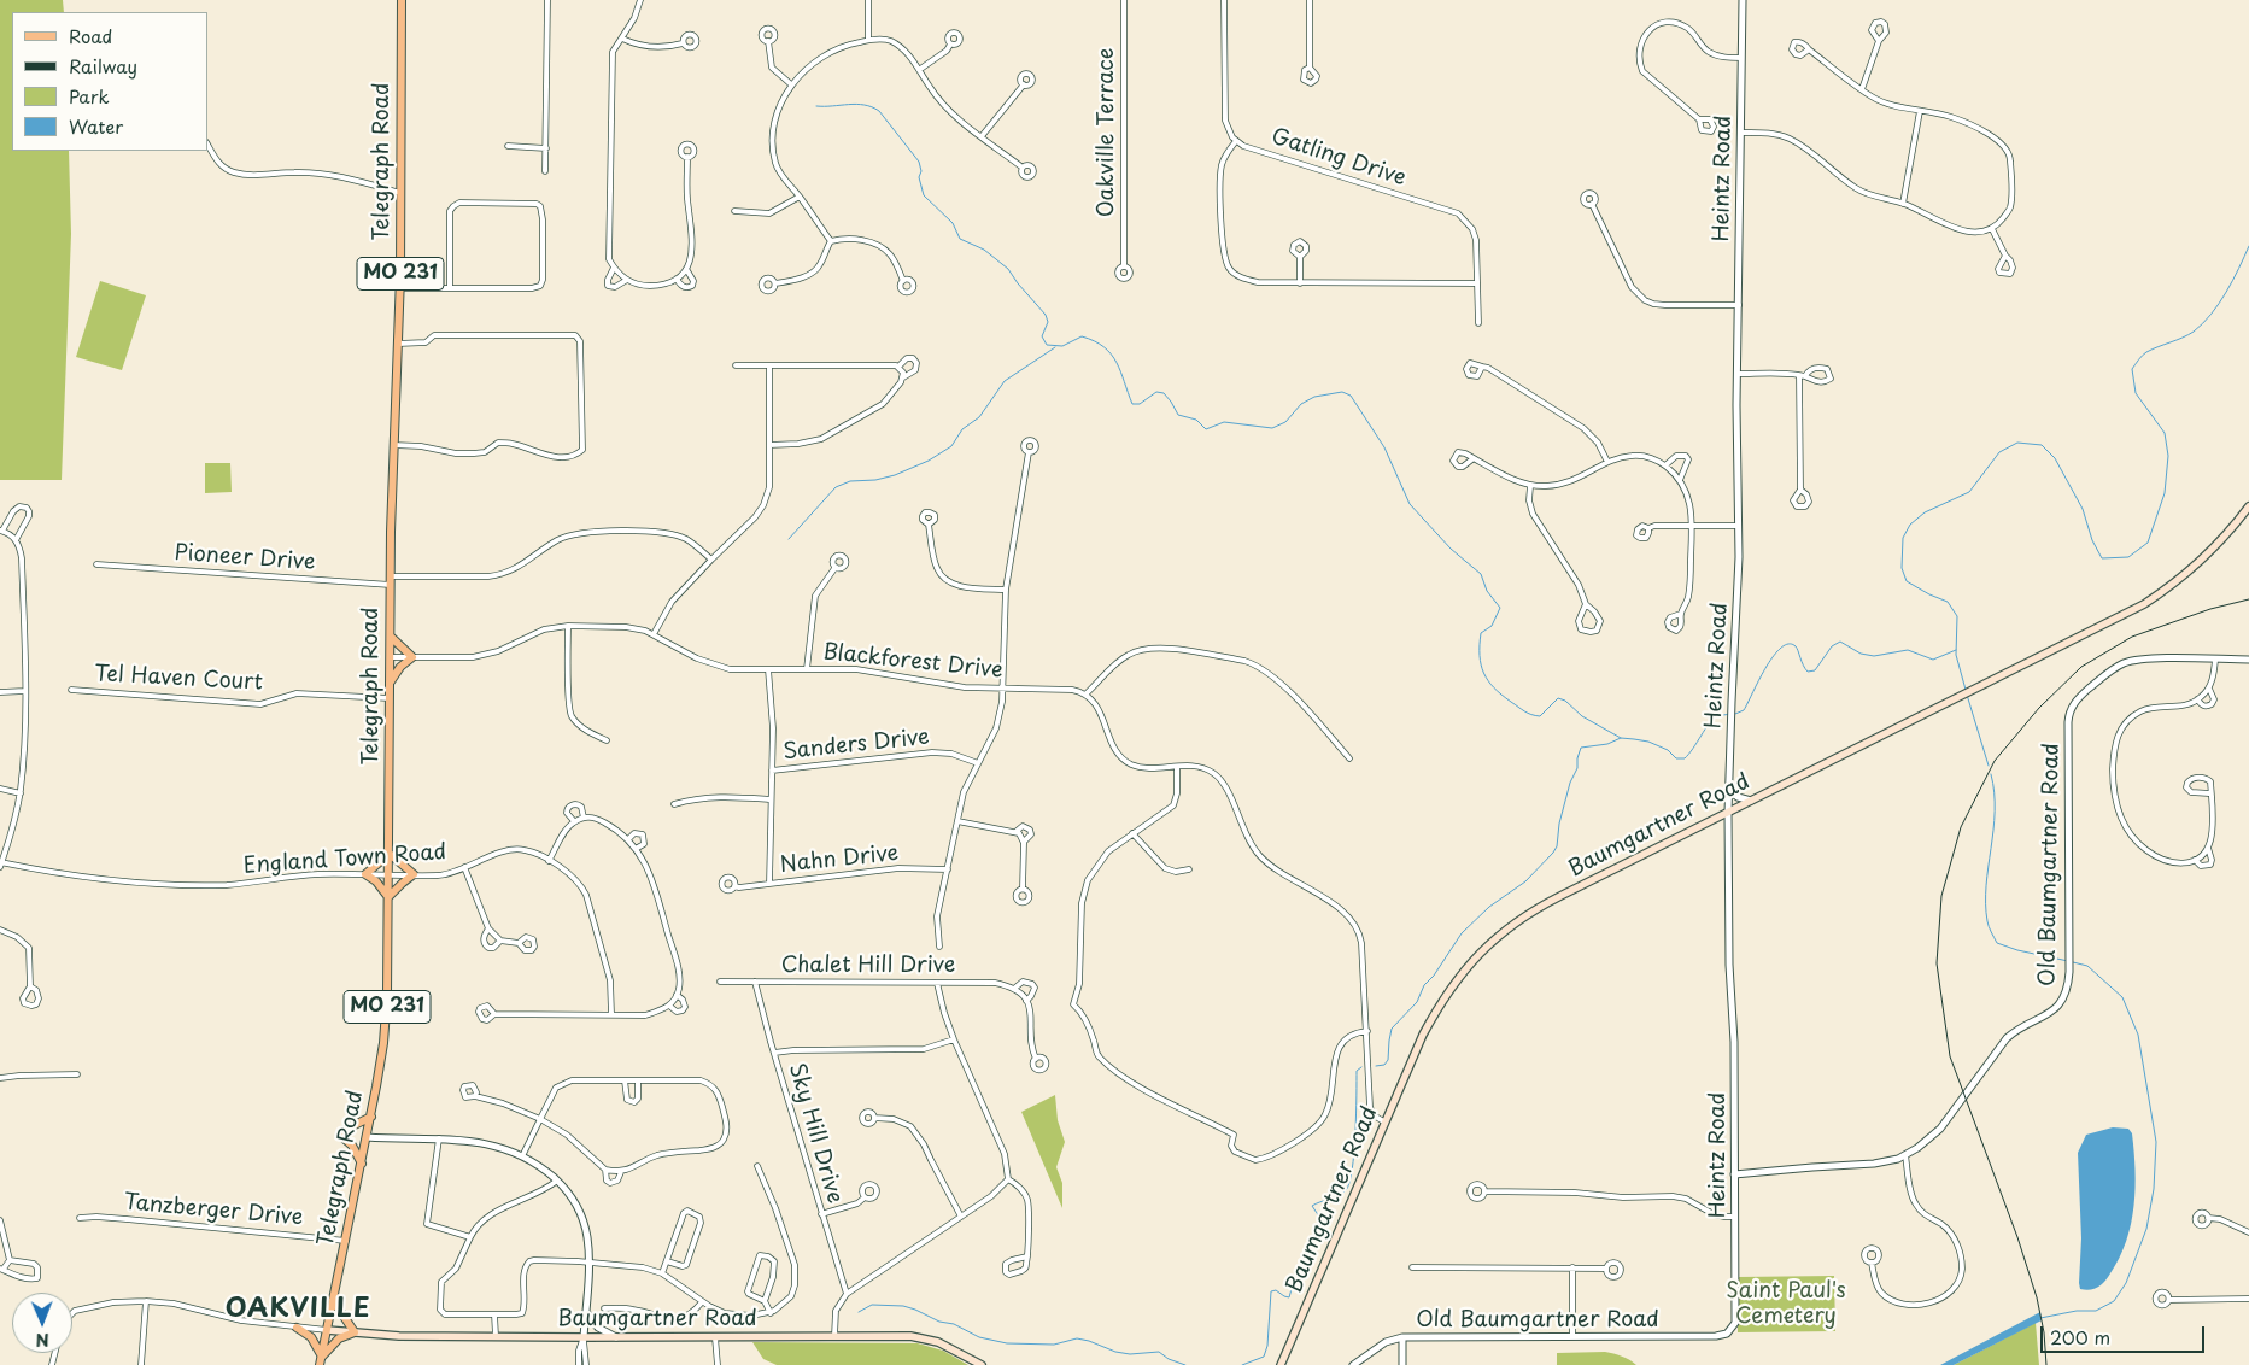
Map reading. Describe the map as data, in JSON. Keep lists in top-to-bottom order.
{
  "streets": {
    "main road": ["Telegraph Road", "MO 231", "Baumgartner Road"],
    "street": [
      "Oakville Terrace",
      "Gatling Drive",
      "Heintz Road",
      "Pioneer Drive",
      "Blackforest Drive",
      "Tel Haven Court",
      "Sanders Drive",
      "England Town Road",
      "Nahn Drive",
      "Old Baumgartner Road",
      "Chalet Hill Drive",
      "Sky Hill Drive",
      "Tanzberger Drive"
    ]
  },
  "crossings": [
    ["Telegraph Road", "Pioneer Drive"],
    ["Telegraph Road", "Blackforest Drive"],
    ["Telegraph Road", "Tel Haven Court"],
    ["Telegraph Road", "Baumgartner Road"],
    ["Telegraph Road", "England Town Road"],
    ["Telegraph Road", "Tanzberger Drive"],
    ["Heintz Road", "Baumgartner Road"],
    ["Heintz Road", "Old Baumgartner Road"],
    ["Chalet Hill Drive", "Sky Hill Drive"]
  ],
  "districts": ["OAKVILLE"],
  "parks": ["Saint Paul's Cemetery"],
  "legend": [
    "Road",
    "Railway",
    "Park",
    "Water"
  ],
  "scale_bar": "200 m",
  "north": "bottom"
}
